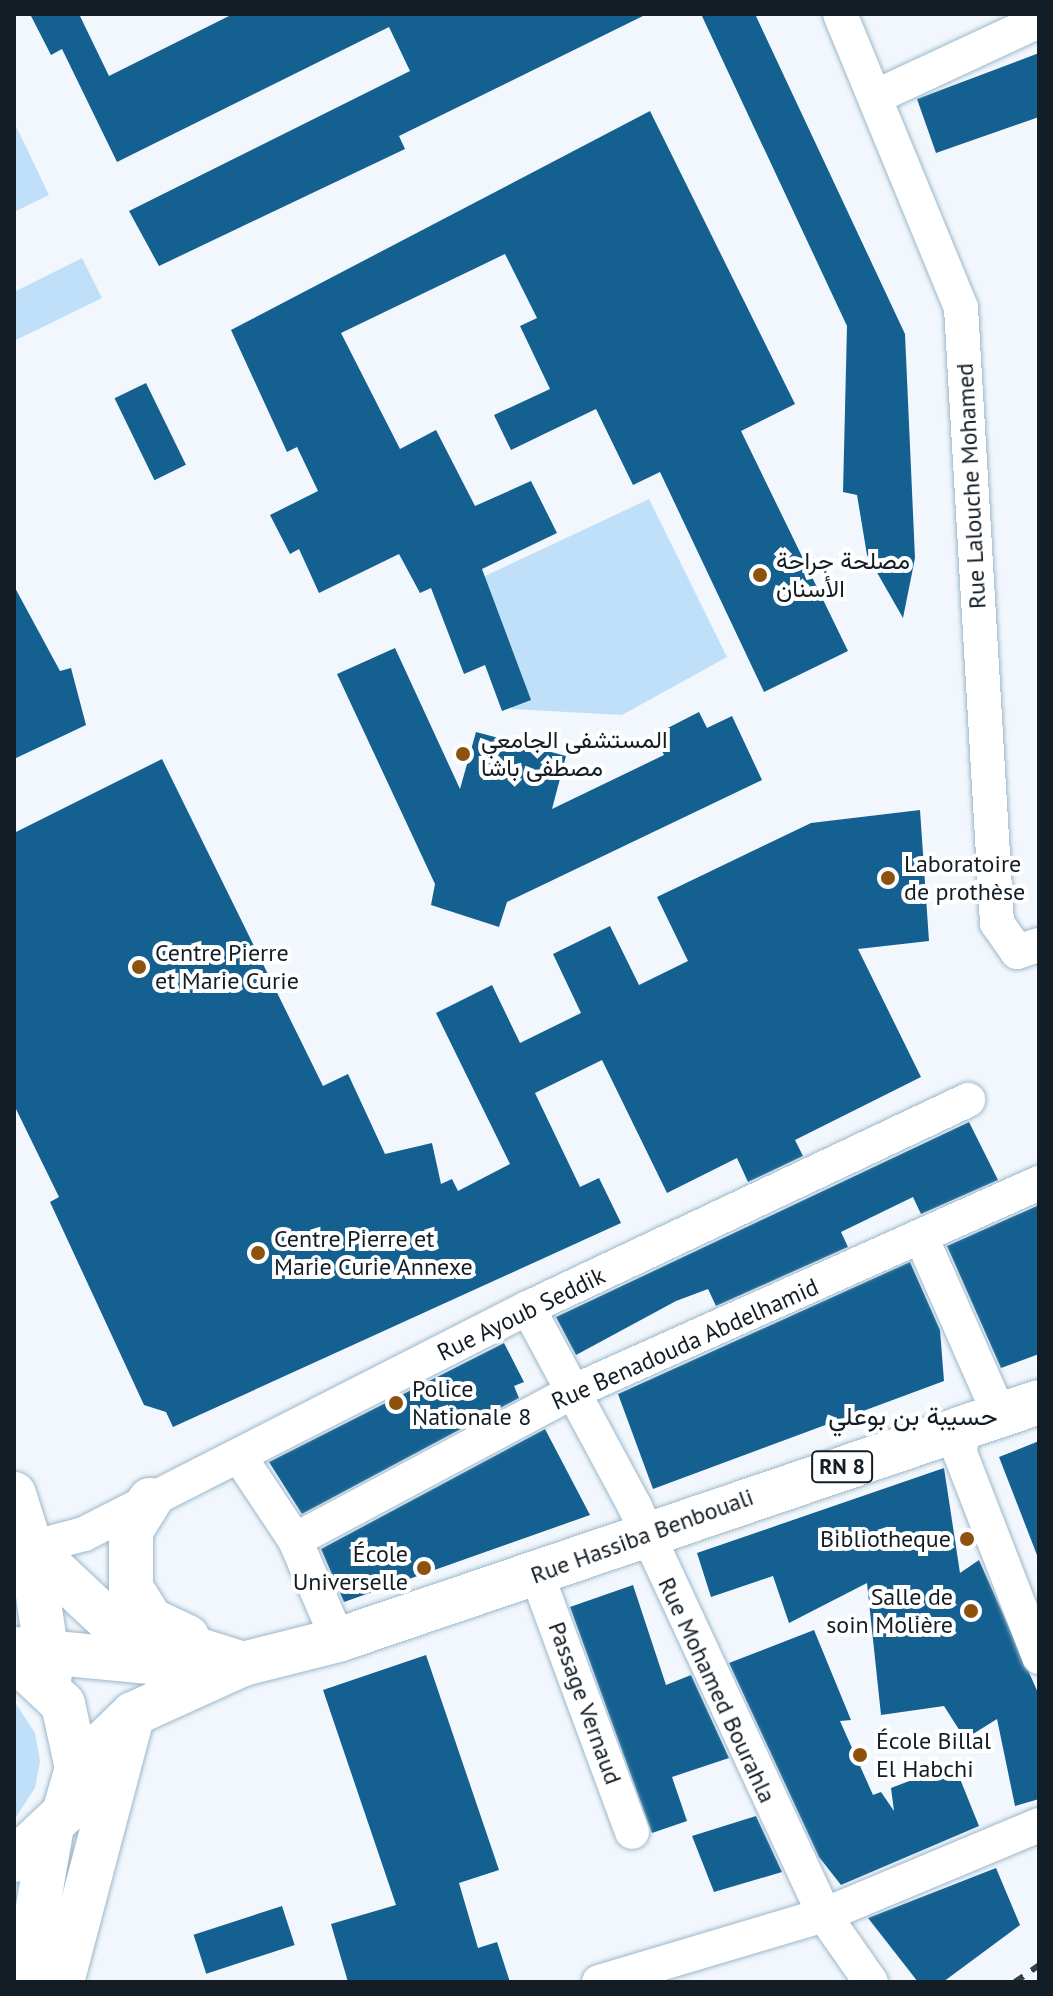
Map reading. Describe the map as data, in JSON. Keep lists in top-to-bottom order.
{
  "streets": {
    "main road": ["RN 8", "Rue Hassiba Benbouali"],
    "street": [
      "Rue Lalouche Mohamed",
      "Rue Ayoub Seddik",
      "Rue Benadouda Abdelhamid",
      "Rue Mohamed Bourahla",
      "Passage Vernaud"
    ]
  },
  "crossings": [
    ["Rue Ayoub Seddik", "Rue Mohamed Bourahla"],
    ["Rue Benadouda Abdelhamid", "Rue Mohamed Bourahla"],
    ["Rue Hassiba Benbouali", "Rue Mohamed Bourahla"],
    ["Rue Hassiba Benbouali", "Passage Vernaud"]
  ],
  "districts": ["حسيبة بن بوعلي"],
  "places": [
    "مصلحة جراحة الأسنان",
    "المستشفى الجامعي مصطفى باشا",
    "Laboratoire de prothèse",
    "Centre Pierre et Marie Curie",
    "Centre Pierre et Marie Curie Annexe",
    "Police Nationale 8",
    "Bibliotheque",
    "École Universelle",
    "Salle de soin Molière",
    "École Billal El Habchi"
  ]
}
